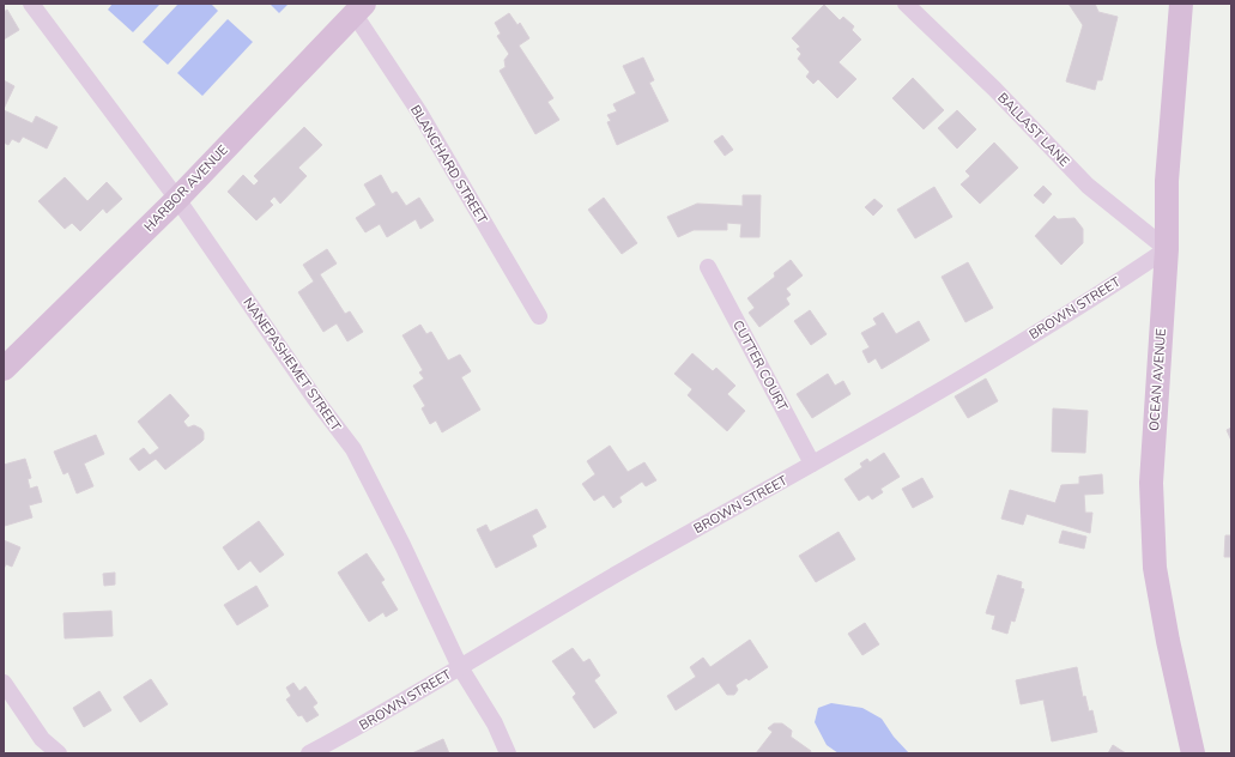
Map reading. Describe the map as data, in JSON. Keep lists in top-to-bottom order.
{
  "streets": {
    "main road": ["HARBOR AVENUE", "OCEAN AVENUE"],
    "street": [
      "BALLAST LANE",
      "BLANCHARD STREET",
      "BROWN STREET",
      "NANEPASHEMET STREET",
      "CUTTER COURT"
    ]
  },
  "crossings": [
    ["BALLAST LANE", "BROWN STREET"],
    ["BALLAST LANE", "OCEAN AVENUE"],
    ["BLANCHARD STREET", "HARBOR AVENUE"],
    ["HARBOR AVENUE", "NANEPASHEMET STREET"],
    ["BROWN STREET", "NANEPASHEMET STREET"],
    ["BROWN STREET", "CUTTER COURT"],
    ["BROWN STREET", "OCEAN AVENUE"]
  ]
}
